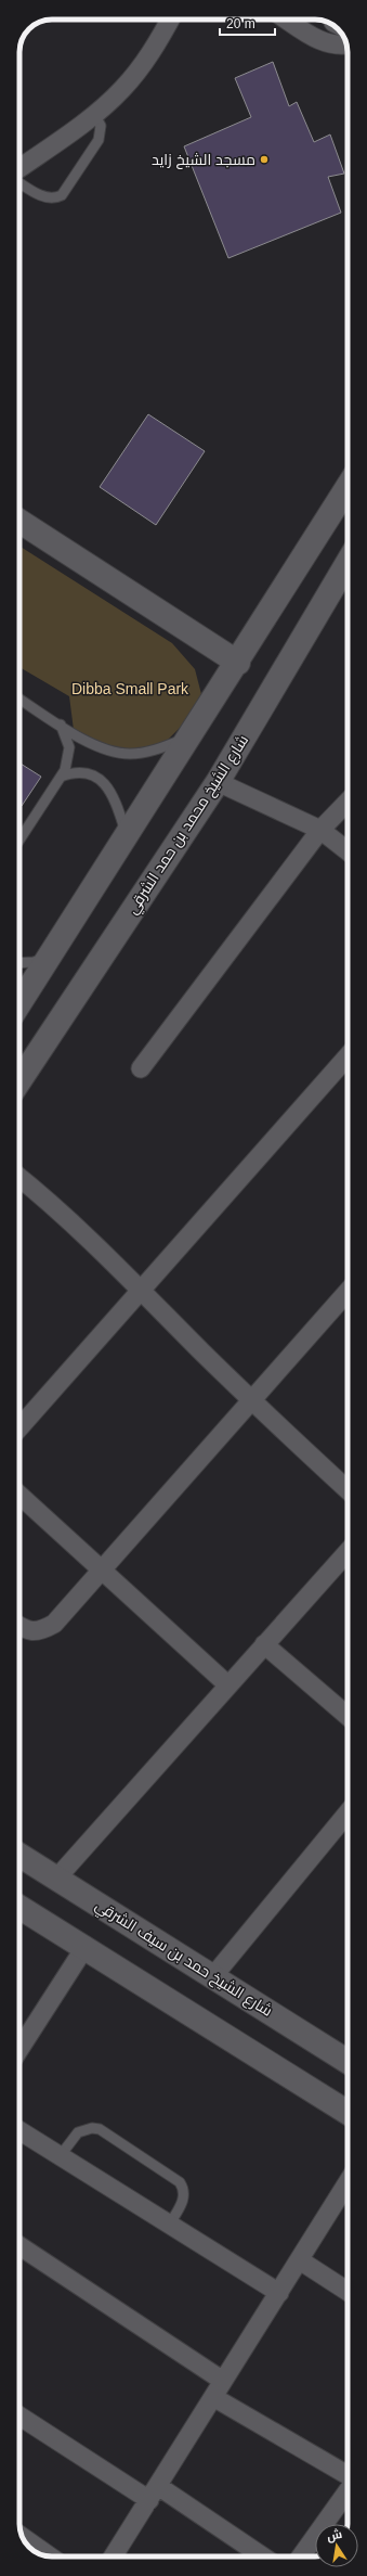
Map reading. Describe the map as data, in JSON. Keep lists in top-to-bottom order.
{
  "streets": {
    "main road": ["شارع الشيخ محمد بن حمد الشرقي", "شارع الشيخ حمد بن سيف الشرقي"]
  },
  "parks": ["Dibba Small Park"],
  "places": ["مسجد الشيخ زايد"],
  "scale_bar": "20 m",
  "north": "top"
}
